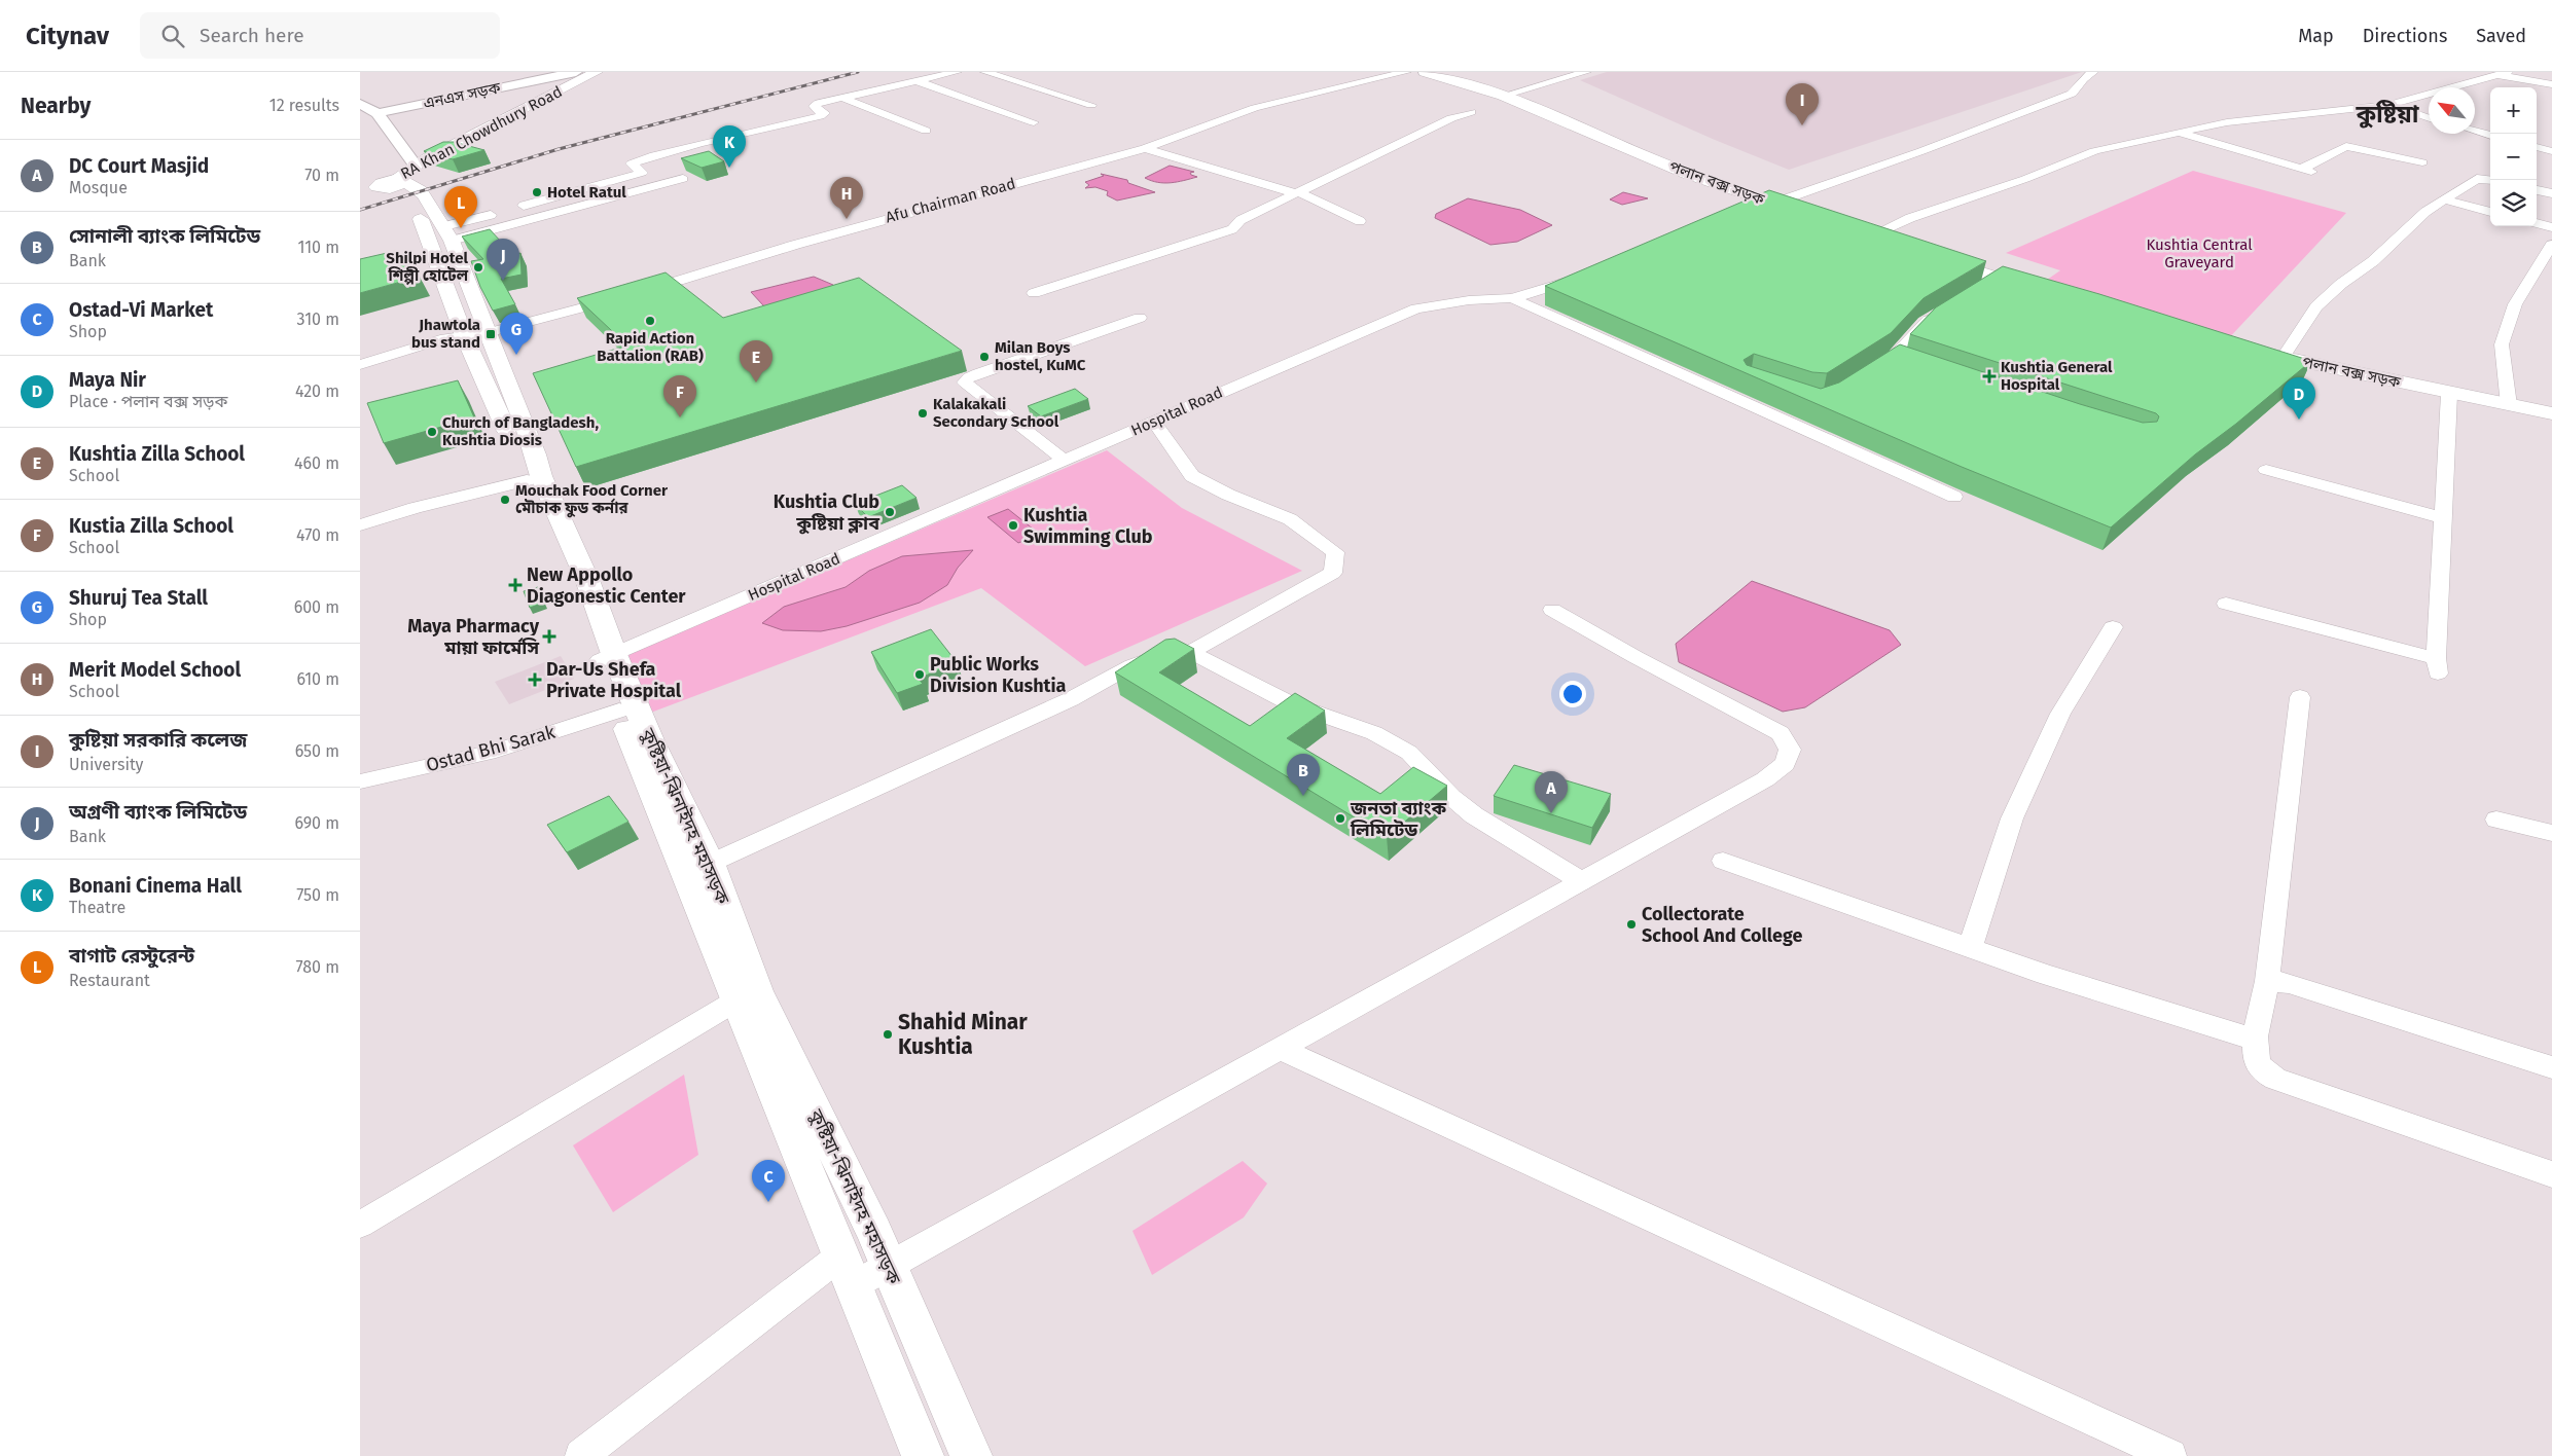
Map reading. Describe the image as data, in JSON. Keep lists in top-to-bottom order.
{
  "streets": {
    "main road": ["RA Khan Chowdhury Road", "পলান বক্স সড়ক", "কুষ্টিয়া-ঝিনাইদহ মহাসড়ক"],
    "street": [
      "এনএস সড়ক",
      "Afu Chairman Road",
      "Hospital Road",
      "Ostad Bhi Sarak"
    ]
  },
  "crossings": [
    ["RA Khan Chowdhury Road", "কুষ্টিয়া-ঝিনাইদহ মহাসড়ক"],
    ["Afu Chairman Road", "কুষ্টিয়া-ঝিনাইদহ মহাসড়ক"],
    ["Hospital Road", "কুষ্টিয়া-ঝিনাইদহ মহাসড়ক"],
    ["Ostad Bhi Sarak", "কুষ্টিয়া-ঝিনাইদহ মহাসড়ক"]
  ],
  "districts": ["কুষ্টিয়া"],
  "parks": ["Kushtia Central Graveyard"],
  "places": {
    "other": [
      "Hotel Ratul",
      "Shilpi Hotel শিল্পী হোটেল",
      "Rapid Action Battalion (RAB)",
      "Milan Boys hostel, KuMC",
      "Kalakakali Secondary School",
      "Church of Bangladesh, Kushtia Diosis",
      "Mouchak Food Corner মৌচাক ফুড কর্নার",
      "Kushtia Club কুষ্টিয়া ক্লাব",
      "Kushtia Swimming Club",
      "Public Works Division Kushtia",
      "জনতা ব্যাংক লিমিটেড",
      "Collectorate School And College",
      "Shahid Minar Kushtia"
    ],
    "transit": ["Jhawtola bus stand"],
    "health": [
      "Kushtia General Hospital",
      "New Appollo Diagonestic Center",
      "Maya Pharmacy মায়া ফার্মেসি",
      "Dar-Us Shefa Private Hospital"
    ]
  },
  "north": "top left",
  "page": {
    "header": "Citynav",
    "search": "Search here",
    "nav": ["Map", "Directions", "Saved"],
    "heading": ["Nearby", "12 results"],
    "pins": [
      "I",
      "K",
      "H",
      "L",
      "J",
      "G",
      "E",
      "F",
      "D",
      "B",
      "A",
      "C"
    ],
    "map_buttons": ["+", "−"],
    "list": [
      {
        "mark": "A",
        "name": "DC Court Masjid",
        "note": "Mosque",
        "value": "70 m"
      },
      {
        "mark": "B",
        "name": "সোনালী ব্যাংক লিমিটেড",
        "note": "Bank",
        "value": "110 m"
      },
      {
        "mark": "C",
        "name": "Ostad-Vi Market",
        "note": "Shop",
        "value": "310 m"
      },
      {
        "mark": "D",
        "name": "Maya Nir",
        "note": "Place · পলান বক্স সড়ক",
        "value": "420 m"
      },
      {
        "mark": "E",
        "name": "Kushtia Zilla School",
        "note": "School",
        "value": "460 m"
      },
      {
        "mark": "F",
        "name": "Kustia Zilla School",
        "note": "School",
        "value": "470 m"
      },
      {
        "mark": "G",
        "name": "Shuruj Tea Stall",
        "note": "Shop",
        "value": "600 m"
      },
      {
        "mark": "H",
        "name": "Merit Model School",
        "note": "School",
        "value": "610 m"
      },
      {
        "mark": "I",
        "name": "কুষ্টিয়া সরকারি কলেজ",
        "note": "University",
        "value": "650 m"
      },
      {
        "mark": "J",
        "name": "অগ্রণী ব্যাংক লিমিটেড",
        "note": "Bank",
        "value": "690 m"
      },
      {
        "mark": "K",
        "name": "Bonani Cinema Hall",
        "note": "Theatre",
        "value": "750 m"
      },
      {
        "mark": "L",
        "name": "বাগাট রেস্টুরেন্ট",
        "note": "Restaurant",
        "value": "780 m"
      }
    ]
  }
}
